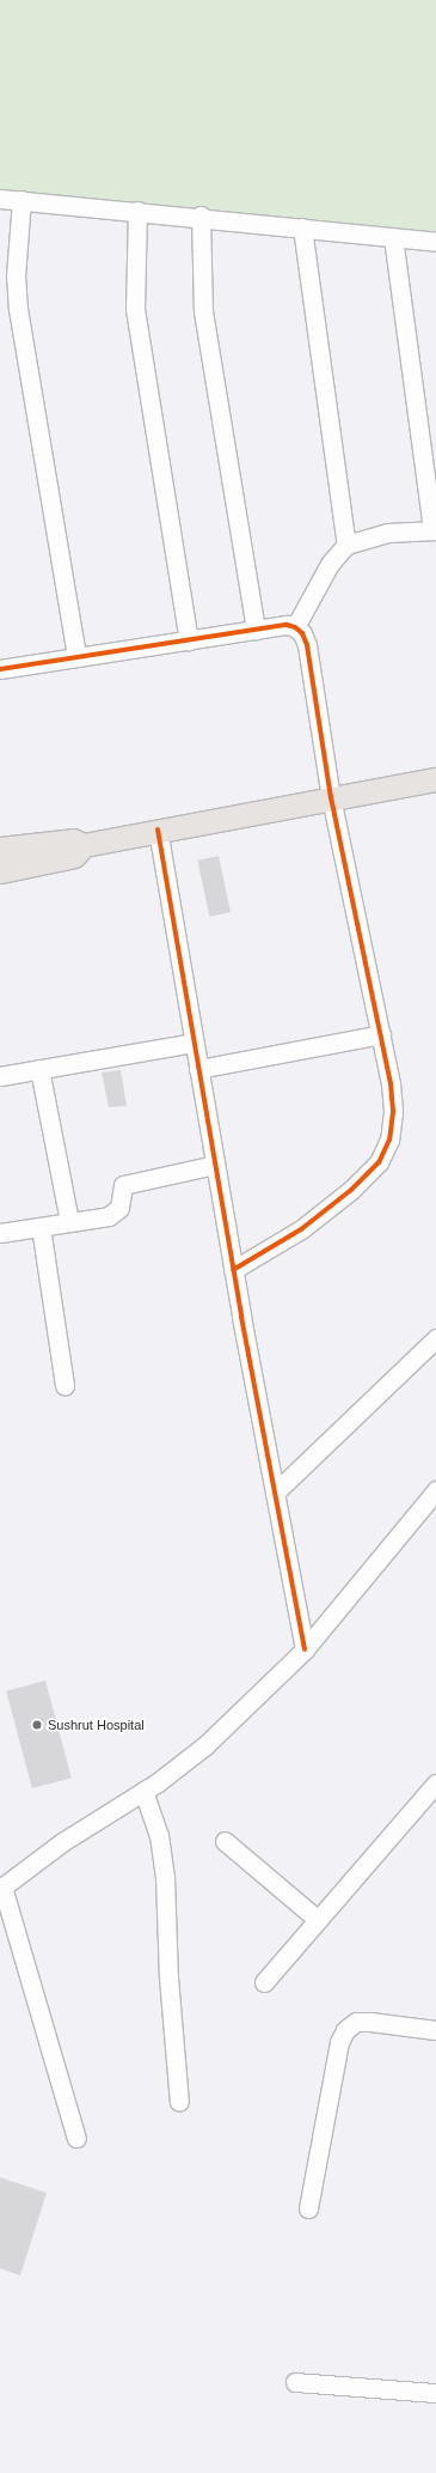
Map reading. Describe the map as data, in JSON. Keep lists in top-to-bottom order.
{
  "places": ["Sushrut Hospital"]
}
